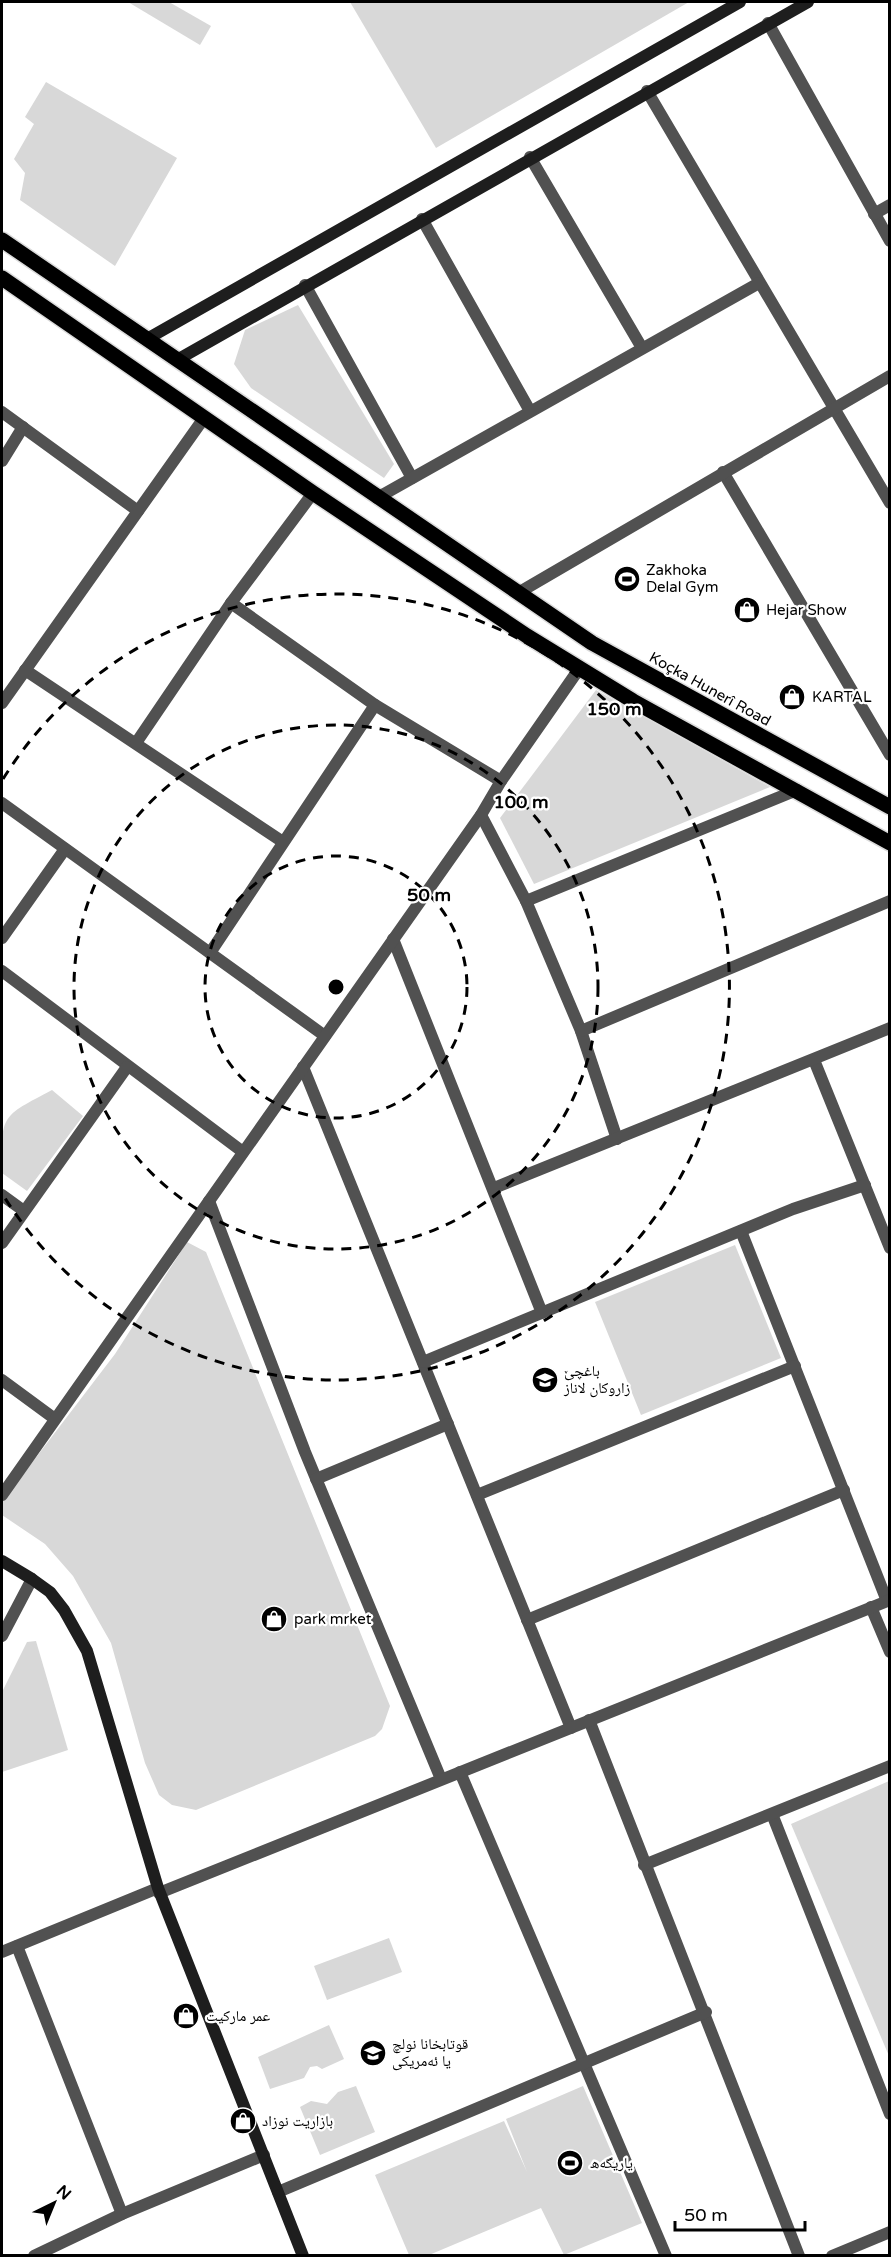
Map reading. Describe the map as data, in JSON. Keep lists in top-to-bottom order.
{
  "streets": {
    "main road": ["Koçka Hunerî Road"]
  },
  "places": {
    "sports": ["Zakhoka Delal Gym", "یاریگه‌ه"],
    "shop": [
      "Hejar Show",
      "KARTAL",
      "park mrket",
      "عمر ماركيت",
      "بازاريت نوزاد"
    ],
    "school or university": ["باغچێ زاروكان لاناز", "قوتابخانا نولچ يا ئەمريكى"]
  },
  "scale_bar": "50 m",
  "north": "top right",
  "rings": ["150 m", "100 m", "50 m"]
}
